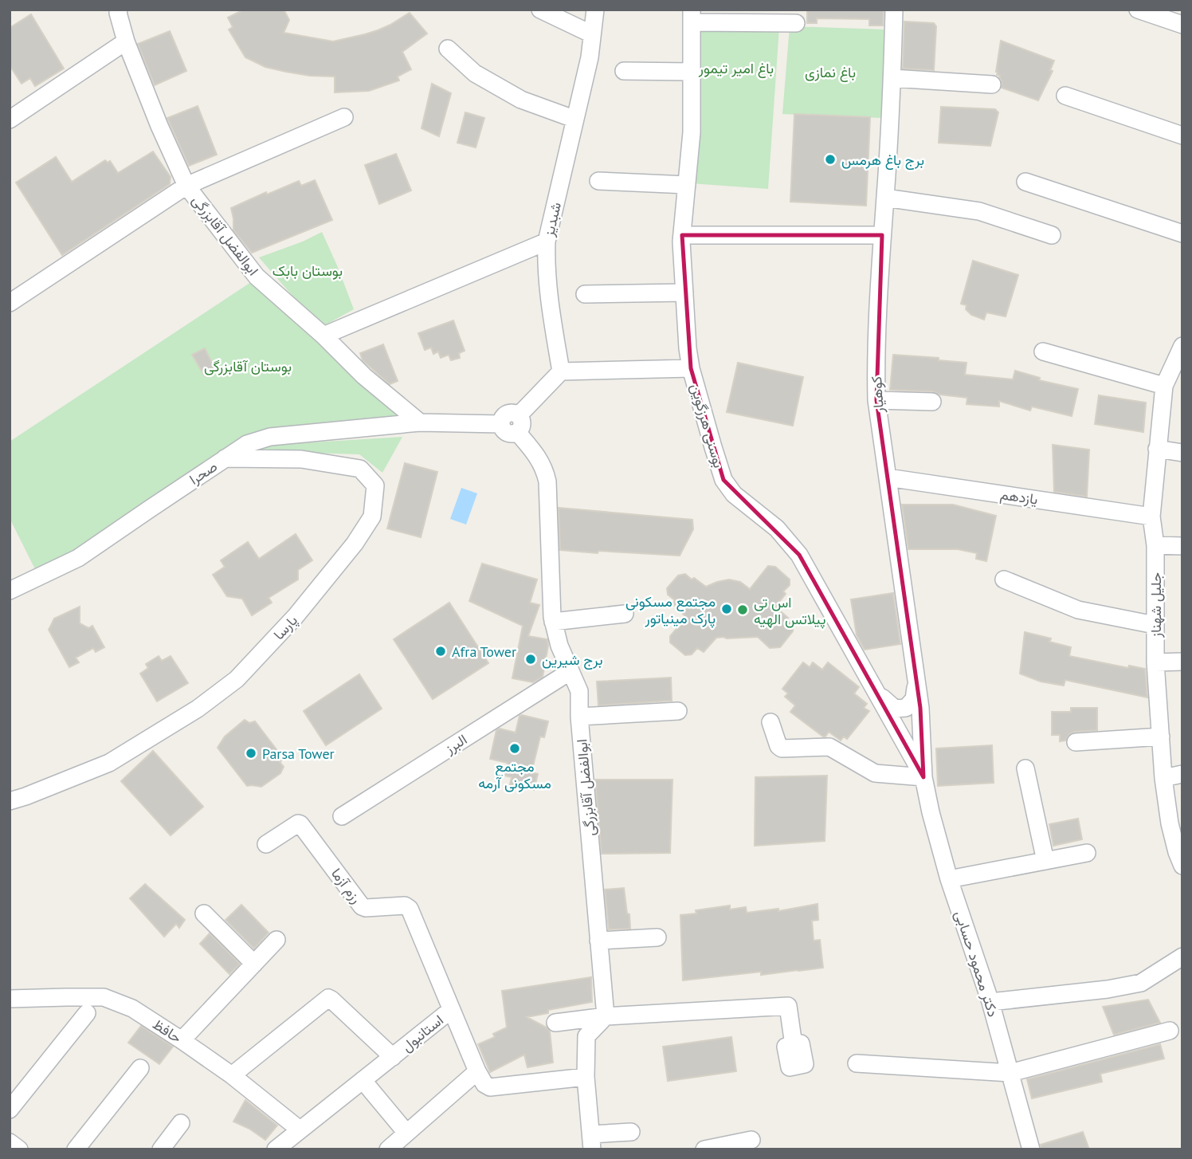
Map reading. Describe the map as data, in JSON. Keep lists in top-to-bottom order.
{
  "streets": {
    "street": [
      "شبدیز",
      "ابوالفضل آقابزرگی",
      "کوهیار",
      "بوسنی هرزگوین",
      "صحرا",
      "یازدهم",
      "جلیل شهناز",
      "پارسا",
      "البرز",
      "رزم آزما",
      "دکتر محمود حسابی",
      "حافظ",
      "استانبول"
    ]
  },
  "crossings": [
    ["ابوالفضل آقابزرگی", "صحرا"],
    ["ابوالفضل آقابزرگی", "البرز"],
    ["کوهیار", "بوسنی هرزگوین"],
    ["کوهیار", "یازدهم"],
    ["کوهیار", "دکتر محمود حسابی"],
    ["بوسنی هرزگوین", "دکتر محمود حسابی"],
    ["صحرا", "پارسا"],
    ["یازدهم", "جلیل شهناز"],
    ["رزم آزما", "استانبول"],
    ["حافظ", "استانبول"]
  ],
  "parks": [
    "باغ امیر تیمور",
    "باغ نمازی",
    "بوستان بابک",
    "بوستان آقابزرگی"
  ],
  "places": [
    "برج باغ هرمس",
    "مجتمع مسکونی پارک مینیاتور",
    "اس تی پیلاتس الهیه",
    "Afra Tower",
    "برج شیرین",
    "مجتمع مسکونی آرمه",
    "Parsa Tower"
  ]
}
